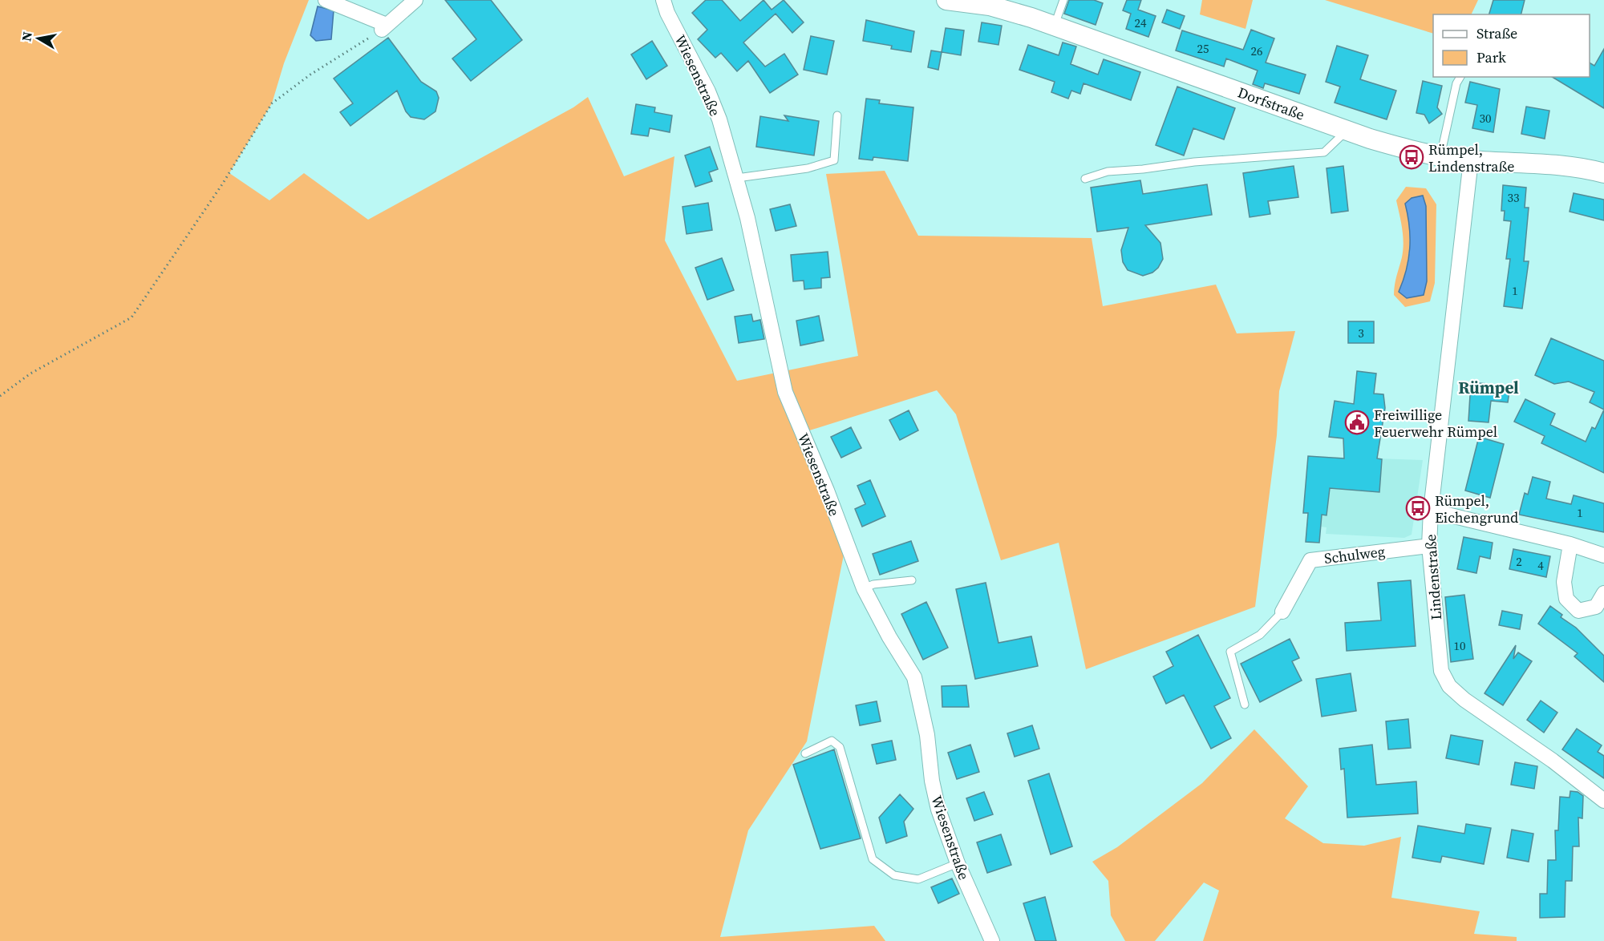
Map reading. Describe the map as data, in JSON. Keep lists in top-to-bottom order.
{
  "streets": {
    "street": [
      "Wiesenstraße",
      "Dorfstraße",
      "Schulweg",
      "Lindenstraße"
    ]
  },
  "crossings": [
    ["Dorfstraße", "Lindenstraße"],
    ["Schulweg", "Lindenstraße"]
  ],
  "districts": ["Rümpel"],
  "places": {
    "bus stop": ["Rümpel, Lindenstraße", "Rümpel, Eichengrund"],
    "public building": ["Freiwillige Feuerwehr Rümpel"]
  },
  "house_numbers": [
    "24",
    "25",
    "26",
    "30",
    "33",
    "1",
    "3",
    "1",
    "2",
    "4",
    "10"
  ],
  "legend": ["Straße", "Park"],
  "north": "left"
}
